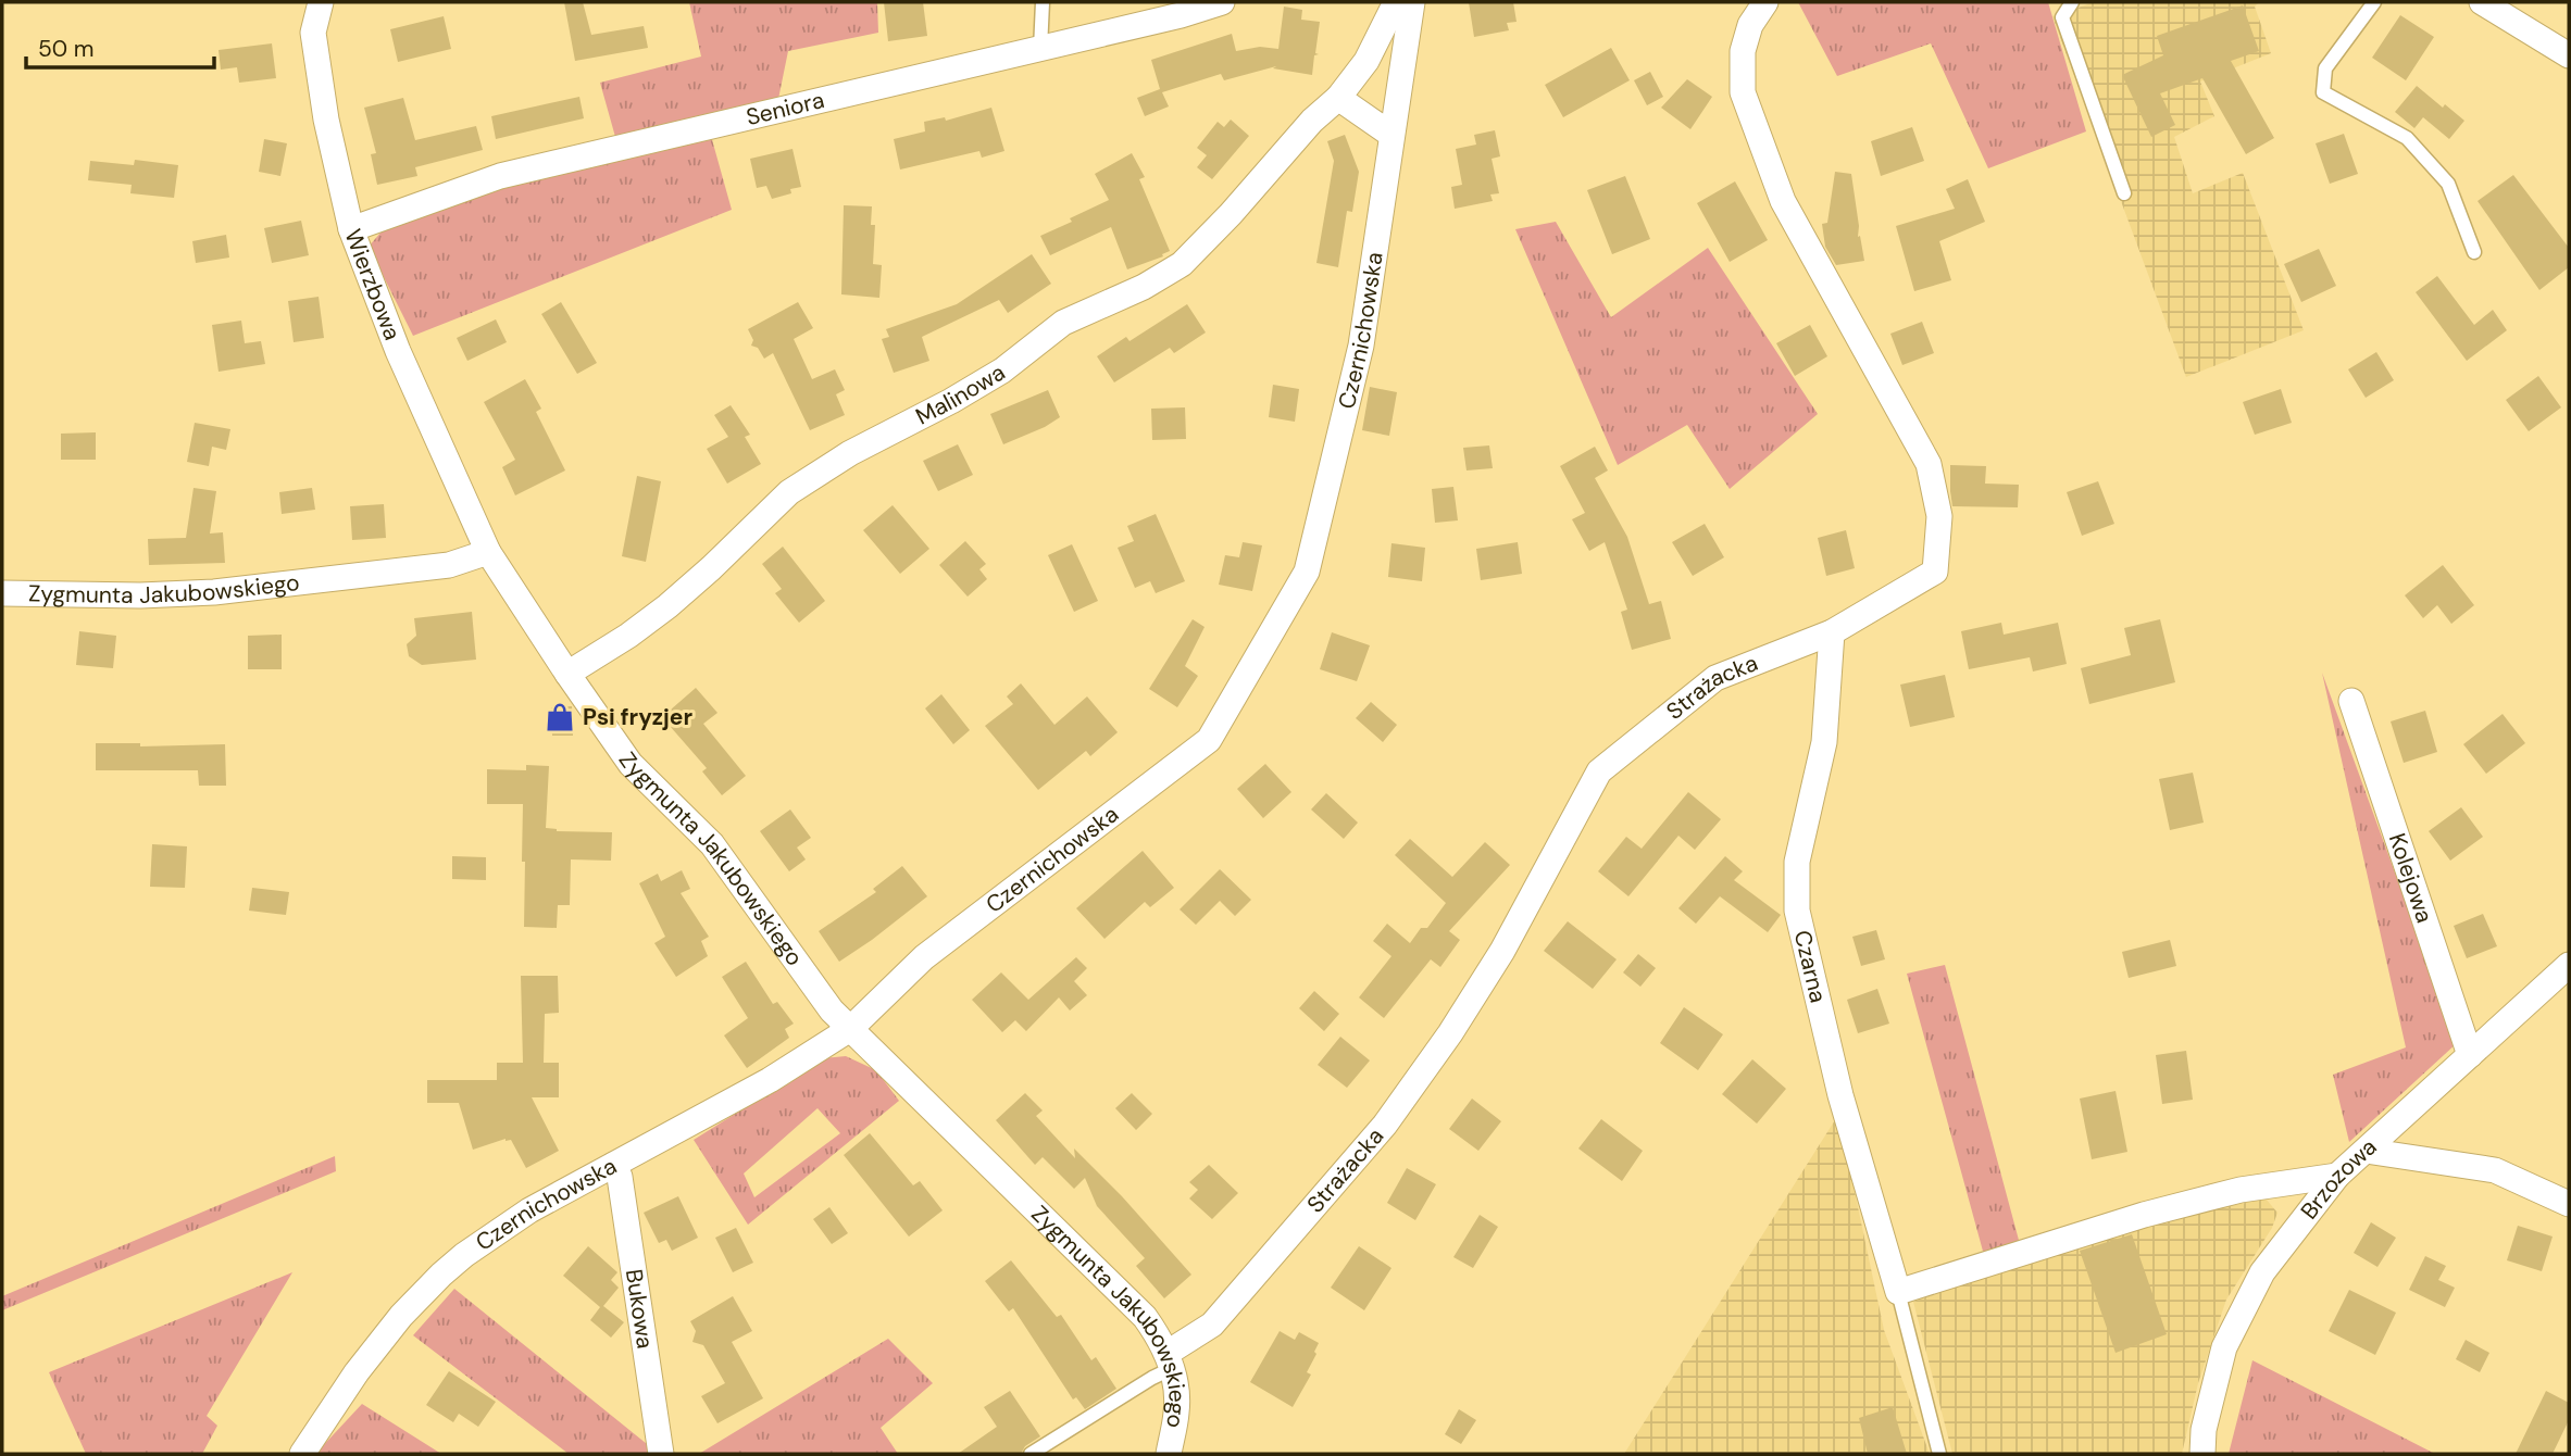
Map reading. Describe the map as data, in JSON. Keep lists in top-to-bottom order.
{
  "streets": {
    "street": [
      "Seniora",
      "Wierzbowa",
      "Czernichowska",
      "Malinowa",
      "Zygmunta Jakubowskiego",
      "Strażacka",
      "Kolejowa",
      "Czarna",
      "Brzozowa",
      "Bukowa"
    ]
  },
  "crossings": [
    ["Seniora", "Wierzbowa"],
    ["Wierzbowa", "Zygmunta Jakubowskiego"],
    ["Czernichowska", "Zygmunta Jakubowskiego"],
    ["Czernichowska", "Bukowa"],
    ["Malinowa", "Zygmunta Jakubowskiego"],
    ["Zygmunta Jakubowskiego", "Strażacka"],
    ["Strażacka", "Czarna"],
    ["Kolejowa", "Brzozowa"]
  ],
  "places": {
    "shop": ["Psi fryzjer"]
  },
  "scale_bar": "50 m"
}
